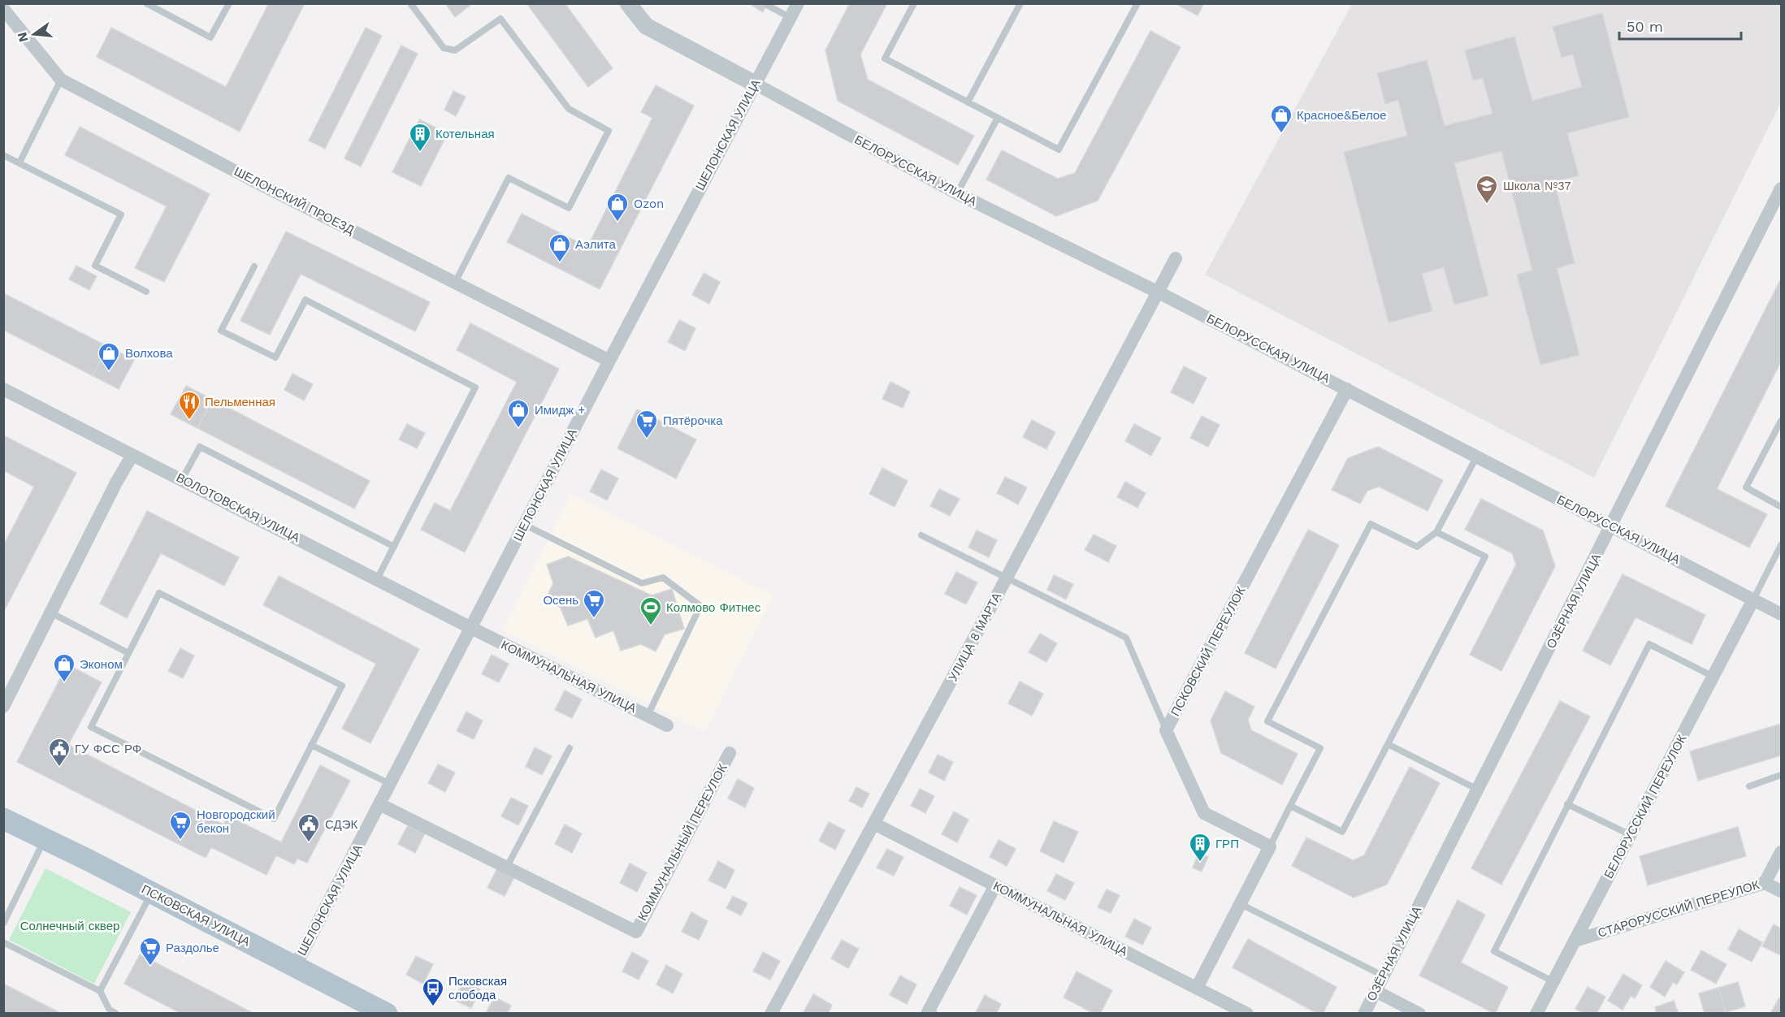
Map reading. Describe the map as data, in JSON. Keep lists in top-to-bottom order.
{
  "streets": {
    "main road": ["ПСКОВСКАЯ УЛИЦА"],
    "street": [
      "ШЕЛОНСКАЯ УЛИЦА",
      "БЕЛОРУССКАЯ УЛИЦА",
      "ШЕЛОНСКИЙ ПРОЕЗД",
      "ВОЛОТОВСКАЯ УЛИЦА",
      "ОЗЁРНАЯ УЛИЦА",
      "УЛИЦА 8 МАРТА",
      "ПСКОВСКИЙ ПЕРЕУЛОК",
      "КОММУНАЛЬНАЯ УЛИЦА",
      "БЕЛОРУССКИЙ ПЕРЕУЛОК",
      "КОММУНАЛЬНЫЙ ПЕРЕУЛОК",
      "СТАРОРУССКИЙ ПЕРЕУЛОК"
    ]
  },
  "crossings": [
    ["ШЕЛОНСКАЯ УЛИЦА", "БЕЛОРУССКАЯ УЛИЦА"],
    ["ШЕЛОНСКАЯ УЛИЦА", "ШЕЛОНСКИЙ ПРОЕЗД"],
    ["ШЕЛОНСКАЯ УЛИЦА", "ВОЛОТОВСКАЯ УЛИЦА"],
    ["ШЕЛОНСКАЯ УЛИЦА", "КОММУНАЛЬНАЯ УЛИЦА"],
    ["ШЕЛОНСКАЯ УЛИЦА", "ПСКОВСКАЯ УЛИЦА"],
    ["БЕЛОРУССКАЯ УЛИЦА", "ОЗЁРНАЯ УЛИЦА"],
    ["БЕЛОРУССКАЯ УЛИЦА", "УЛИЦА 8 МАРТА"],
    ["БЕЛОРУССКАЯ УЛИЦА", "ПСКОВСКИЙ ПЕРЕУЛОК"],
    ["БЕЛОРУССКАЯ УЛИЦА", "БЕЛОРУССКИЙ ПЕРЕУЛОК"],
    ["ВОЛОТОВСКАЯ УЛИЦА", "КОММУНАЛЬНАЯ УЛИЦА"],
    ["УЛИЦА 8 МАРТА", "КОММУНАЛЬНАЯ УЛИЦА"],
    ["БЕЛОРУССКИЙ ПЕРЕУЛОК", "СТАРОРУССКИЙ ПЕРЕУЛОК"]
  ],
  "parks": ["Солнечный сквер"],
  "places": {
    "shop": [
      "Красное&Белое",
      "Ozon",
      "Аэлита",
      "Волхова",
      "Имидж +",
      "Эконом"
    ],
    "building": ["Котельная", "ГРП"],
    "school or university": ["Школа №37"],
    "restaurant": ["Пельменная"],
    "supermarket": [
      "Пятёрочка",
      "Осень",
      "Новгородский бекон",
      "Раздолье"
    ],
    "sports": ["Колмово Фитнес"],
    "public building": ["ГУ ФСС РФ", "СДЭК"],
    "bus stop": ["Псковская слобода"]
  },
  "scale_bar": "50 m",
  "north": "left"
}
